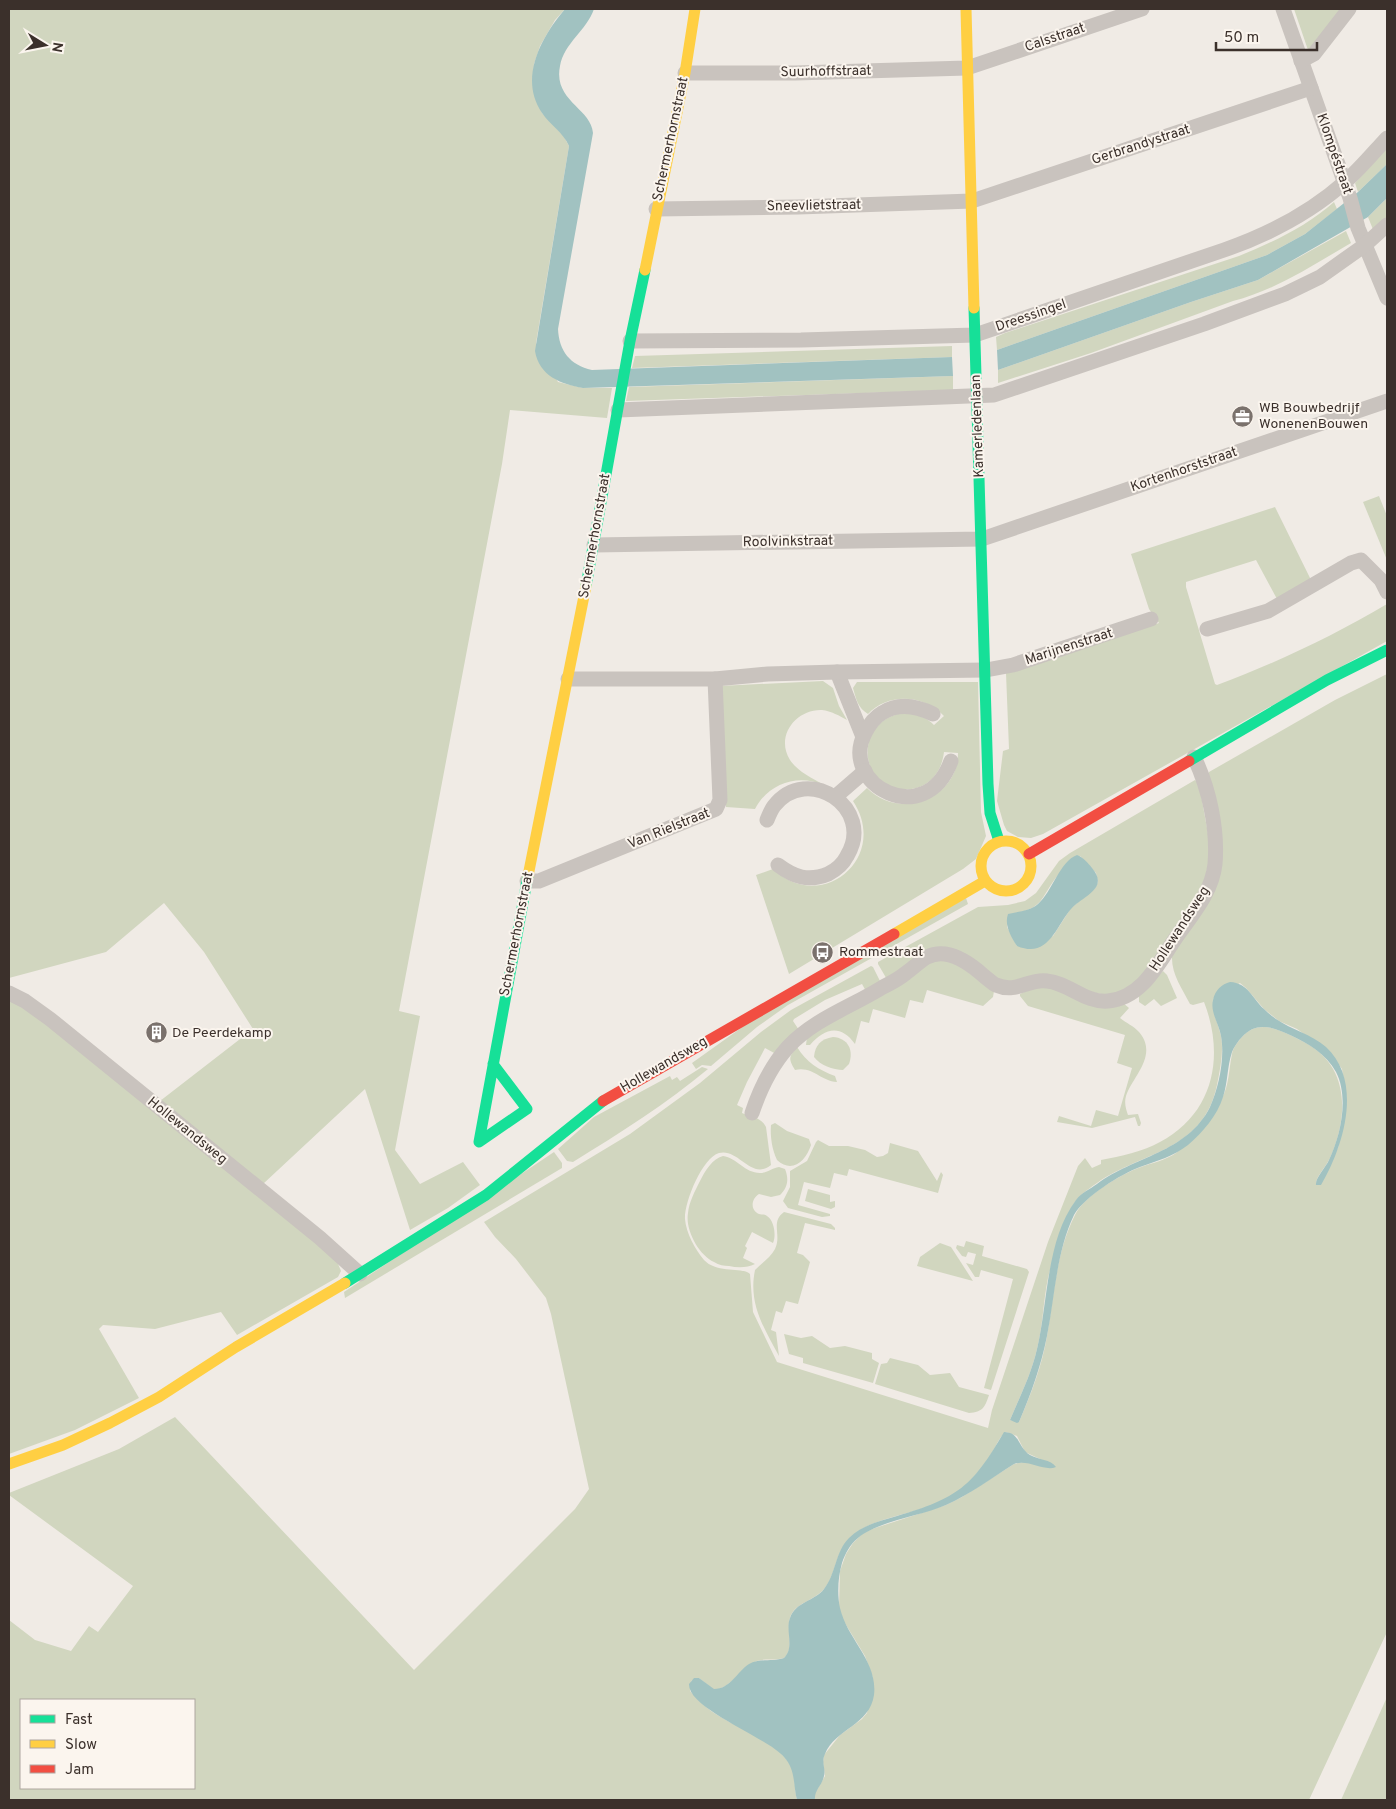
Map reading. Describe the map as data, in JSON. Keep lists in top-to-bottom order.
{
  "streets": {
    "street": [
      "Calsstraat",
      "Suurhoffstraat",
      "Schermerhornstraat",
      "Gerbrandystraat",
      "Klompéstraat",
      "Sneevlietstraat",
      "Dreessingel",
      "Kamerledenlaan",
      "Kortenhorststraat",
      "Roolvinkstraat",
      "Marijnenstraat",
      "Van Rielstraat",
      "Hollewandsweg"
    ]
  },
  "crossings": [
    ["Calsstraat", "Suurhoffstraat"],
    ["Calsstraat", "Kamerledenlaan"],
    ["Suurhoffstraat", "Schermerhornstraat"],
    ["Suurhoffstraat", "Kamerledenlaan"],
    ["Schermerhornstraat", "Sneevlietstraat"],
    ["Schermerhornstraat", "Dreessingel"],
    ["Schermerhornstraat", "Roolvinkstraat"],
    ["Schermerhornstraat", "Van Rielstraat"],
    ["Gerbrandystraat", "Klompéstraat"],
    ["Gerbrandystraat", "Sneevlietstraat"],
    ["Gerbrandystraat", "Kamerledenlaan"],
    ["Klompéstraat", "Dreessingel"],
    ["Sneevlietstraat", "Kamerledenlaan"],
    ["Dreessingel", "Kamerledenlaan"],
    ["Kamerledenlaan", "Kortenhorststraat"],
    ["Kamerledenlaan", "Roolvinkstraat"],
    ["Kamerledenlaan", "Marijnenstraat"],
    ["Kamerledenlaan", "Hollewandsweg"],
    ["Kortenhorststraat", "Roolvinkstraat"]
  ],
  "places": {
    "office": ["WB Bouwbedrijf WonenenBouwen"],
    "bus stop": ["Rommestraat"],
    "building": ["De Peerdekamp"]
  },
  "legend": ["Fast", "Slow", "Jam"],
  "scale_bar": "50 m",
  "north": "right"
}
